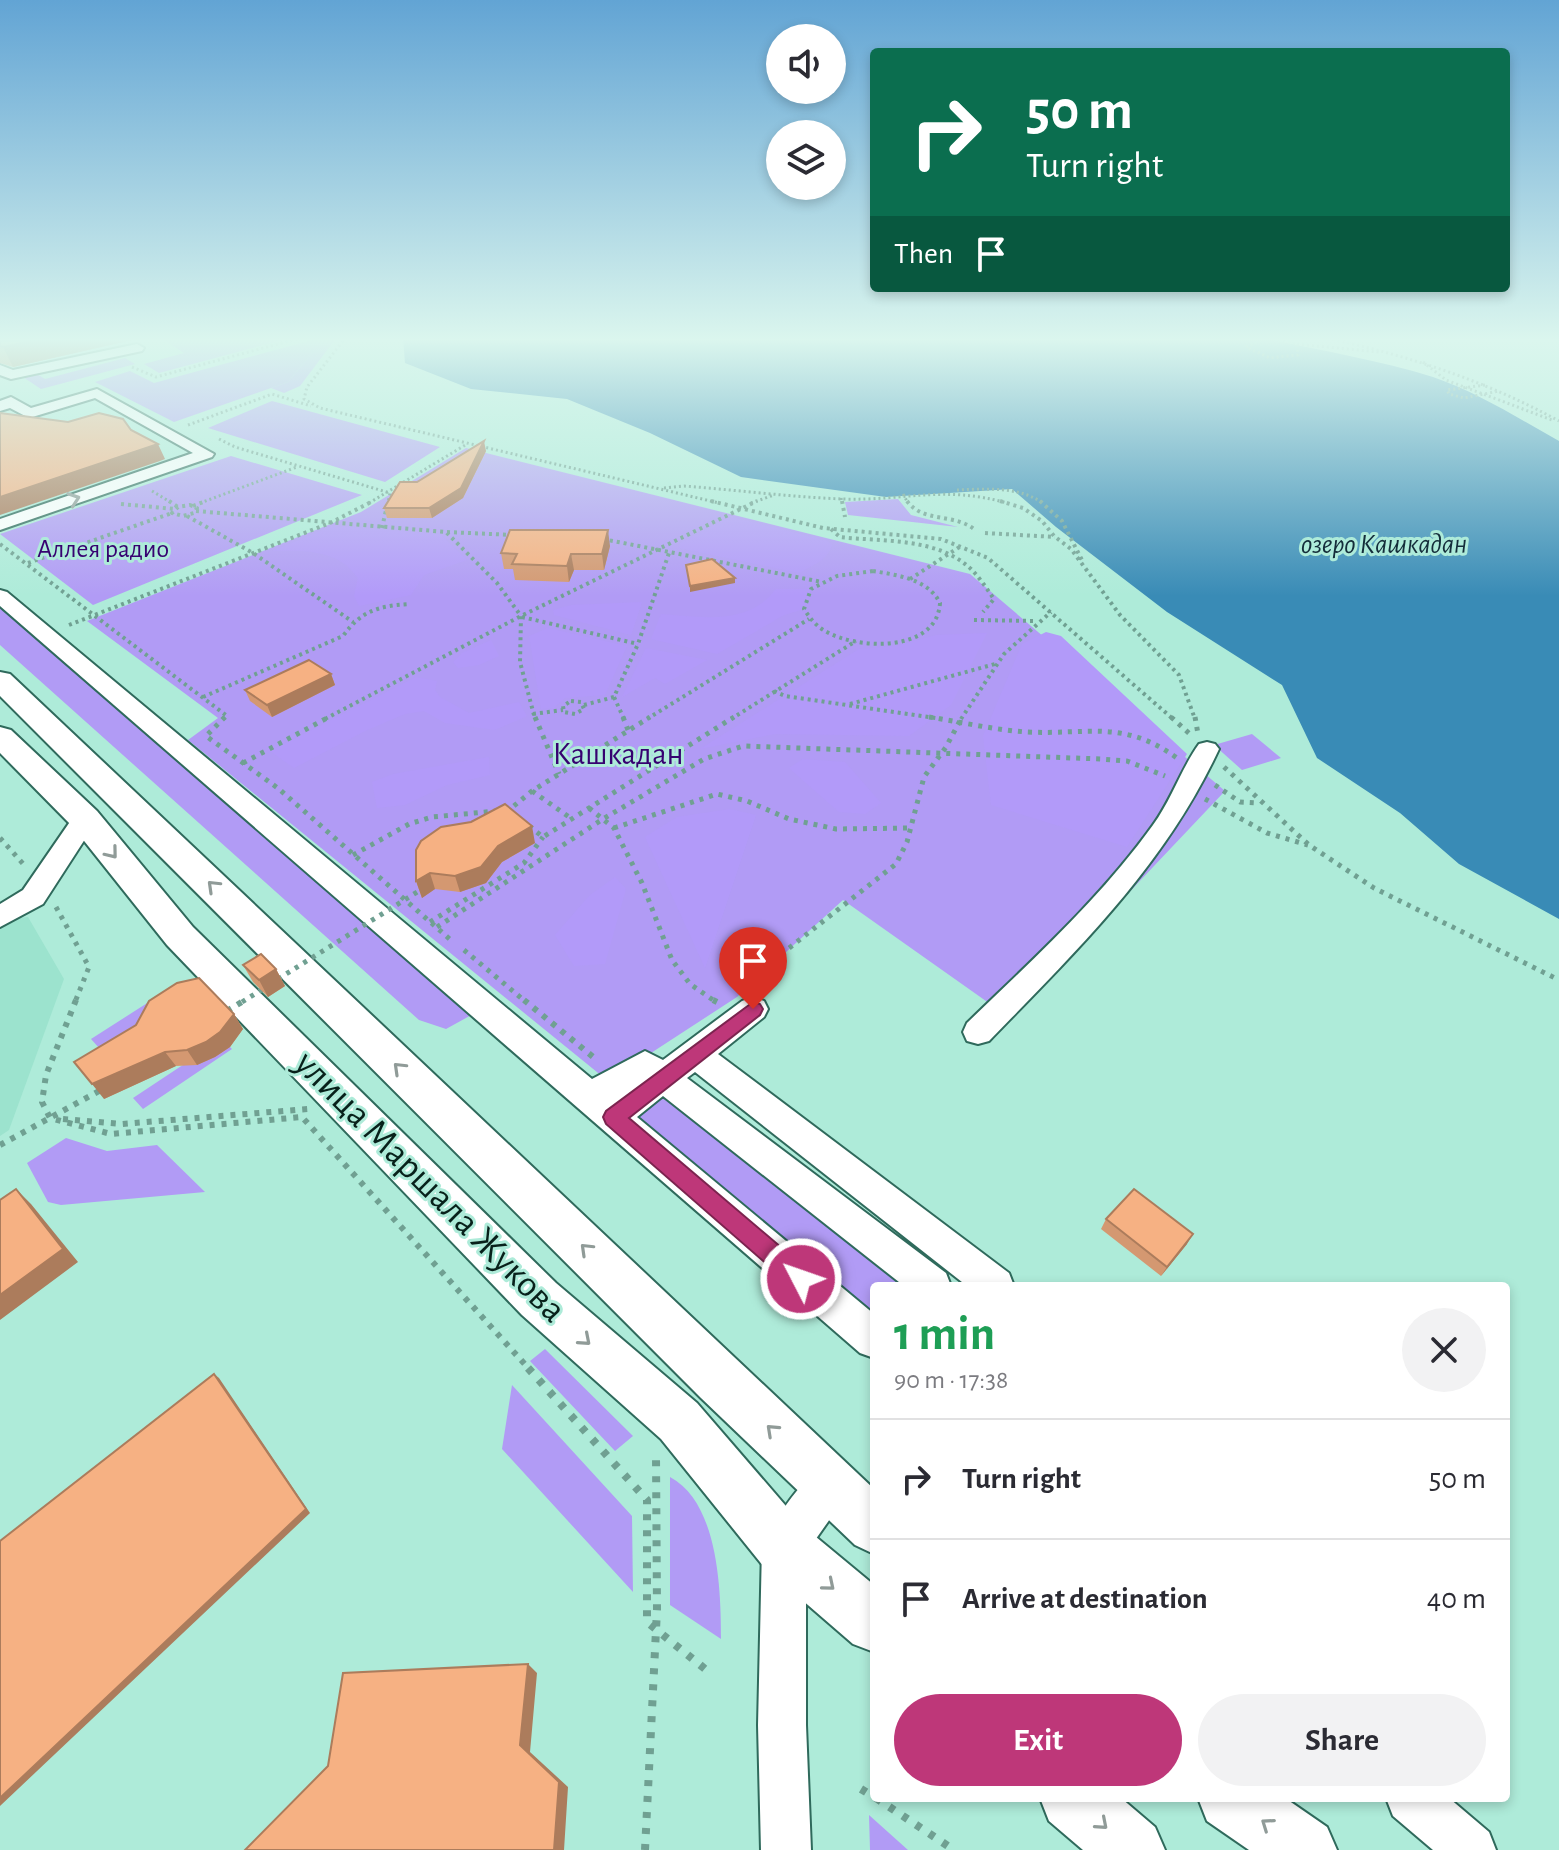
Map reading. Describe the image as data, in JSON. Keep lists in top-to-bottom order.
{
  "streets": {
    "main road": ["улица Маршала Жукова"]
  },
  "water": ["озеро Кашкадан"],
  "parks": ["Аллея радио", "Кашкадан"],
  "page": {
    "turn": ["50 m", "Turn right"],
    "then": "Then",
    "heading": ["1 min", "90 m · 17:38"],
    "list": [
      {
        "name": "Turn right",
        "value": "50 m"
      },
      {
        "name": "Arrive at destination",
        "value": "40 m"
      }
    ],
    "buttons": ["Exit", "Share"]
  }
}
